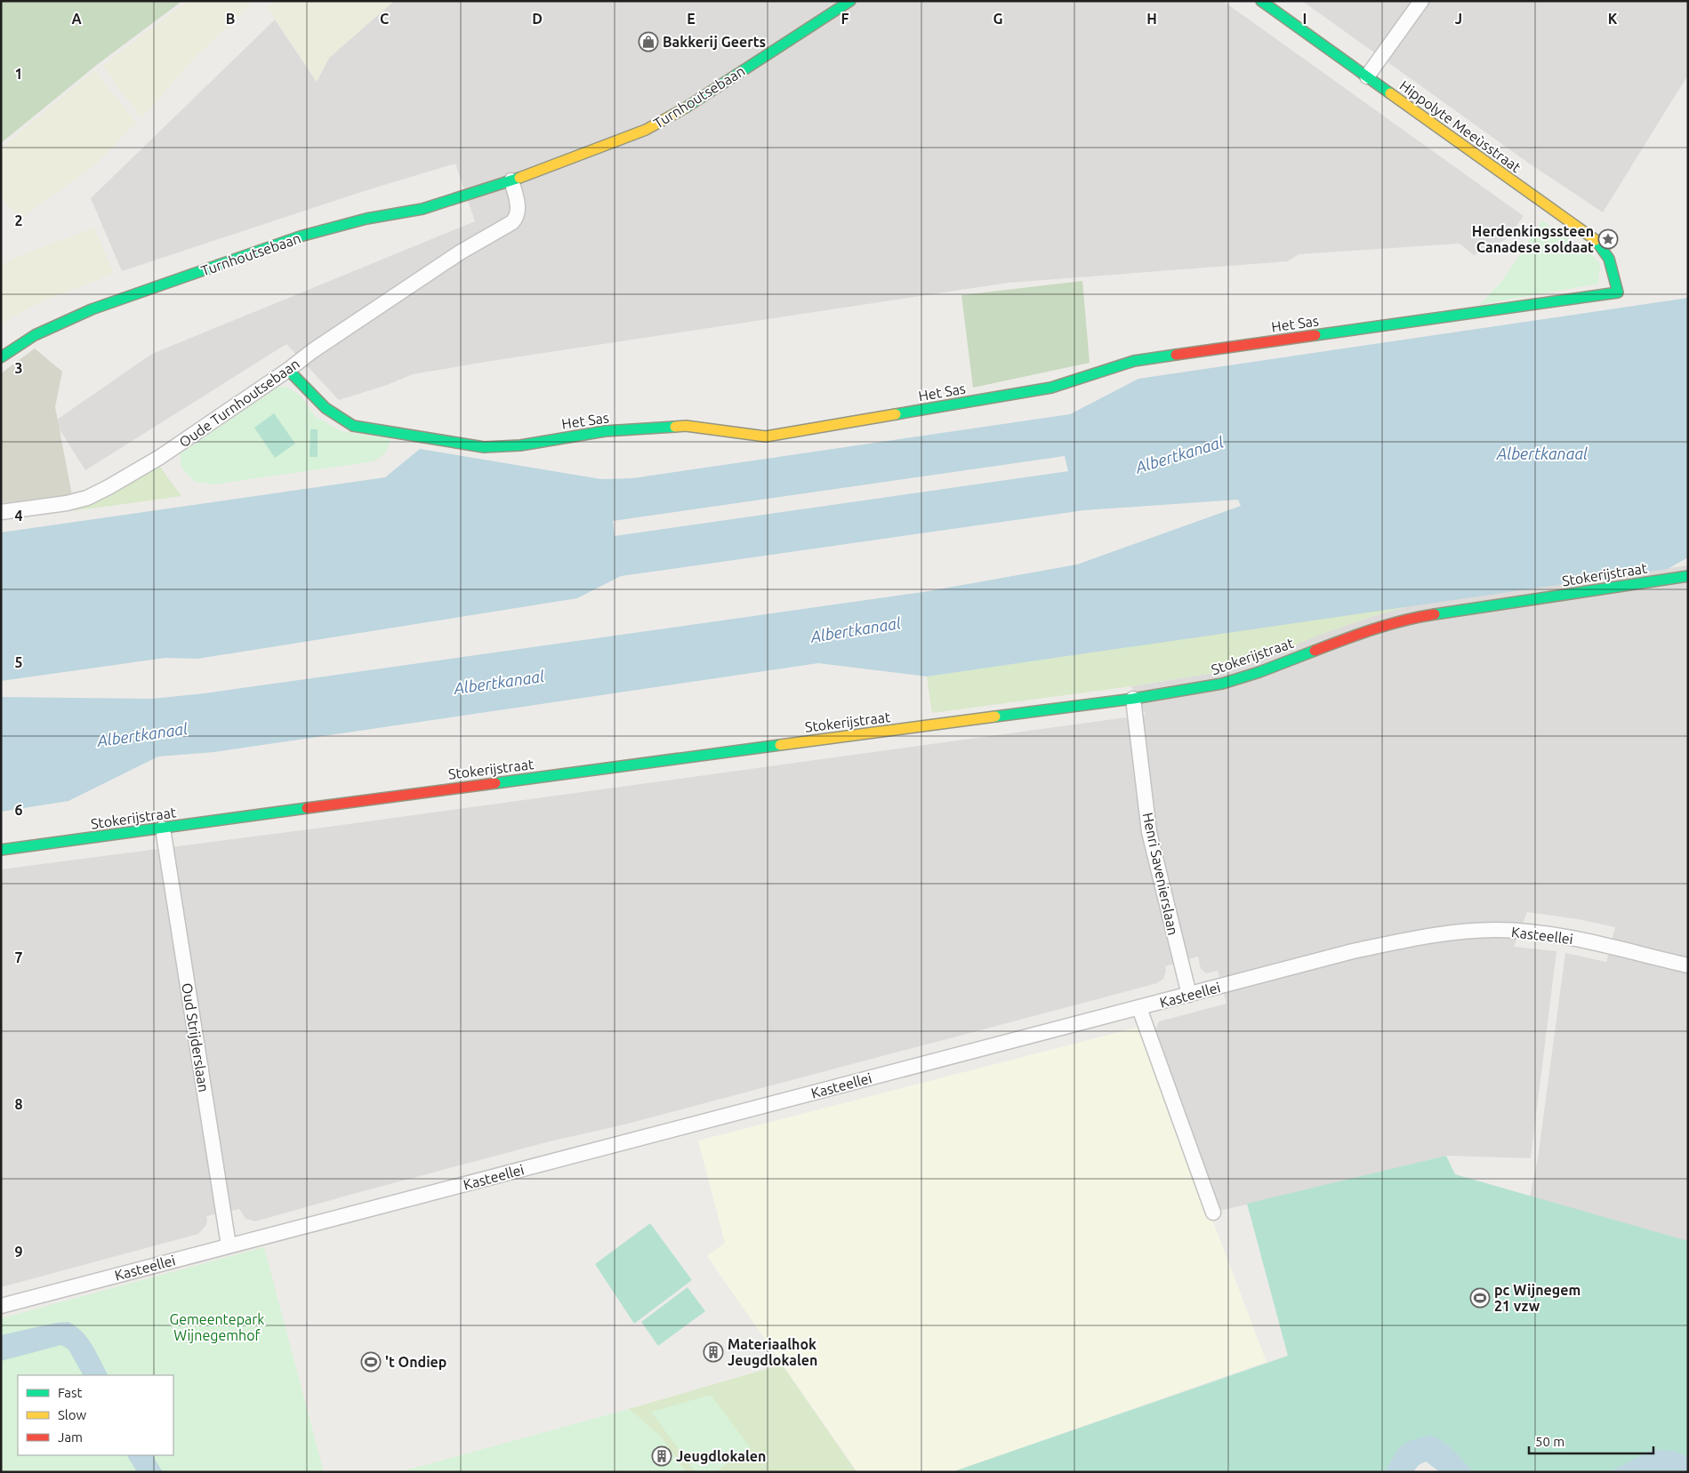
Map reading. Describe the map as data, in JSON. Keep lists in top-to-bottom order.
{
  "streets": {
    "street": [
      "Turnhoutsebaan",
      "Hippolyte Meeùsstraat",
      "Het Sas",
      "Oude Turnhoutsebaan",
      "Stokerijstraat",
      "Henri Savenierslaan",
      "Kasteellei",
      "Oud Strijderslaan"
    ]
  },
  "crossings": [
    ["Turnhoutsebaan", "Oude Turnhoutsebaan"],
    ["Hippolyte Meeùsstraat", "Het Sas"],
    ["Het Sas", "Oude Turnhoutsebaan"],
    ["Stokerijstraat", "Henri Savenierslaan"],
    ["Stokerijstraat", "Oud Strijderslaan"],
    ["Henri Savenierslaan", "Kasteellei"],
    ["Kasteellei", "Oud Strijderslaan"]
  ],
  "water": ["Albertkanaal"],
  "parks": ["Gemeentepark Wijnegemhof"],
  "places": {
    "shop": ["Bakkerij Geerts"],
    "place": ["Herdenkingssteen Canadese soldaat"],
    "sports": ["pc Wijnegem 21 vzw", "'t Ondiep"],
    "building": ["Materiaalhok Jeugdlokalen", "Jeugdlokalen"]
  },
  "legend": ["Fast", "Slow", "Jam"],
  "scale_bar": "50 m",
  "grid": {
    "columns": [
      "A",
      "B",
      "C",
      "D",
      "E",
      "F",
      "G",
      "H",
      "I",
      "J",
      "K"
    ],
    "rows": [
      "1",
      "2",
      "3",
      "4",
      "5",
      "6",
      "7",
      "8",
      "9"
    ]
  }
}
